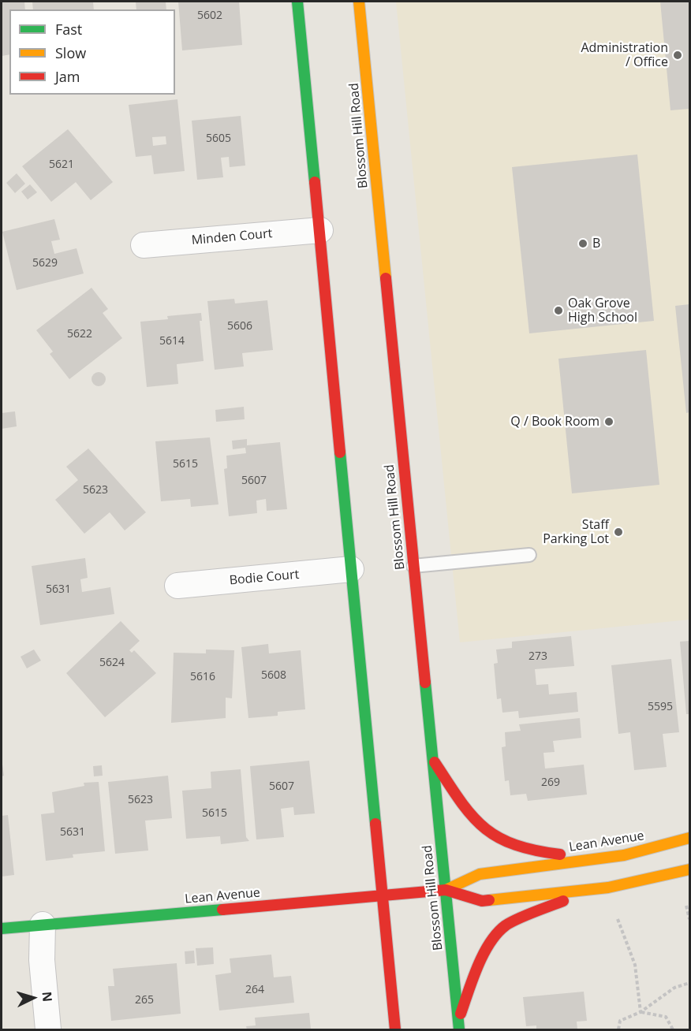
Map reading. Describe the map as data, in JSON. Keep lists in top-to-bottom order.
{
  "streets": {
    "main road": ["Blossom Hill Road", "Lean Avenue"],
    "street": ["Minden Court", "Bodie Court"]
  },
  "crossings": [
    ["Blossom Hill Road", "Lean Avenue"]
  ],
  "places": [
    "Administration / Office",
    "B",
    "Oak Grove High School",
    "Q / Book Room",
    "Staff Parking Lot"
  ],
  "house_numbers": [
    "5602",
    "5605",
    "5621",
    "5629",
    "5606",
    "5622",
    "5614",
    "5615",
    "5607",
    "5623",
    "5631",
    "273",
    "5624",
    "5608",
    "5616",
    "5595",
    "269",
    "5607",
    "5623",
    "5615",
    "5631",
    "264",
    "265"
  ],
  "legend": ["Fast", "Slow", "Jam"],
  "north": "right"
}
